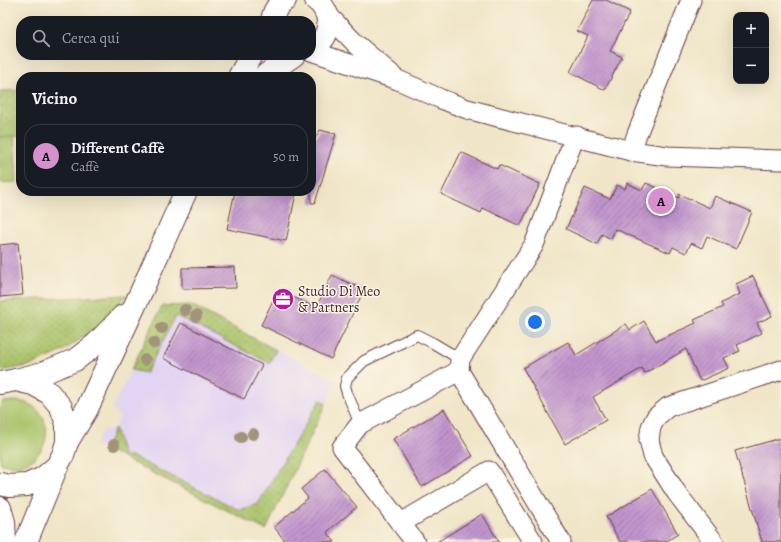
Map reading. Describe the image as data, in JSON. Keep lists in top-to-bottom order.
{
  "places": {
    "office": ["Studio Di Meo & Partners"]
  },
  "page": {
    "map_buttons": ["+", "−"],
    "search": "Cerca qui",
    "heading": "Vicino",
    "list": [
      {
        "mark": "A",
        "name": "Different Caffè",
        "note": "Caffè",
        "value": "50 m"
      }
    ],
    "pins": "A"
  }
}
